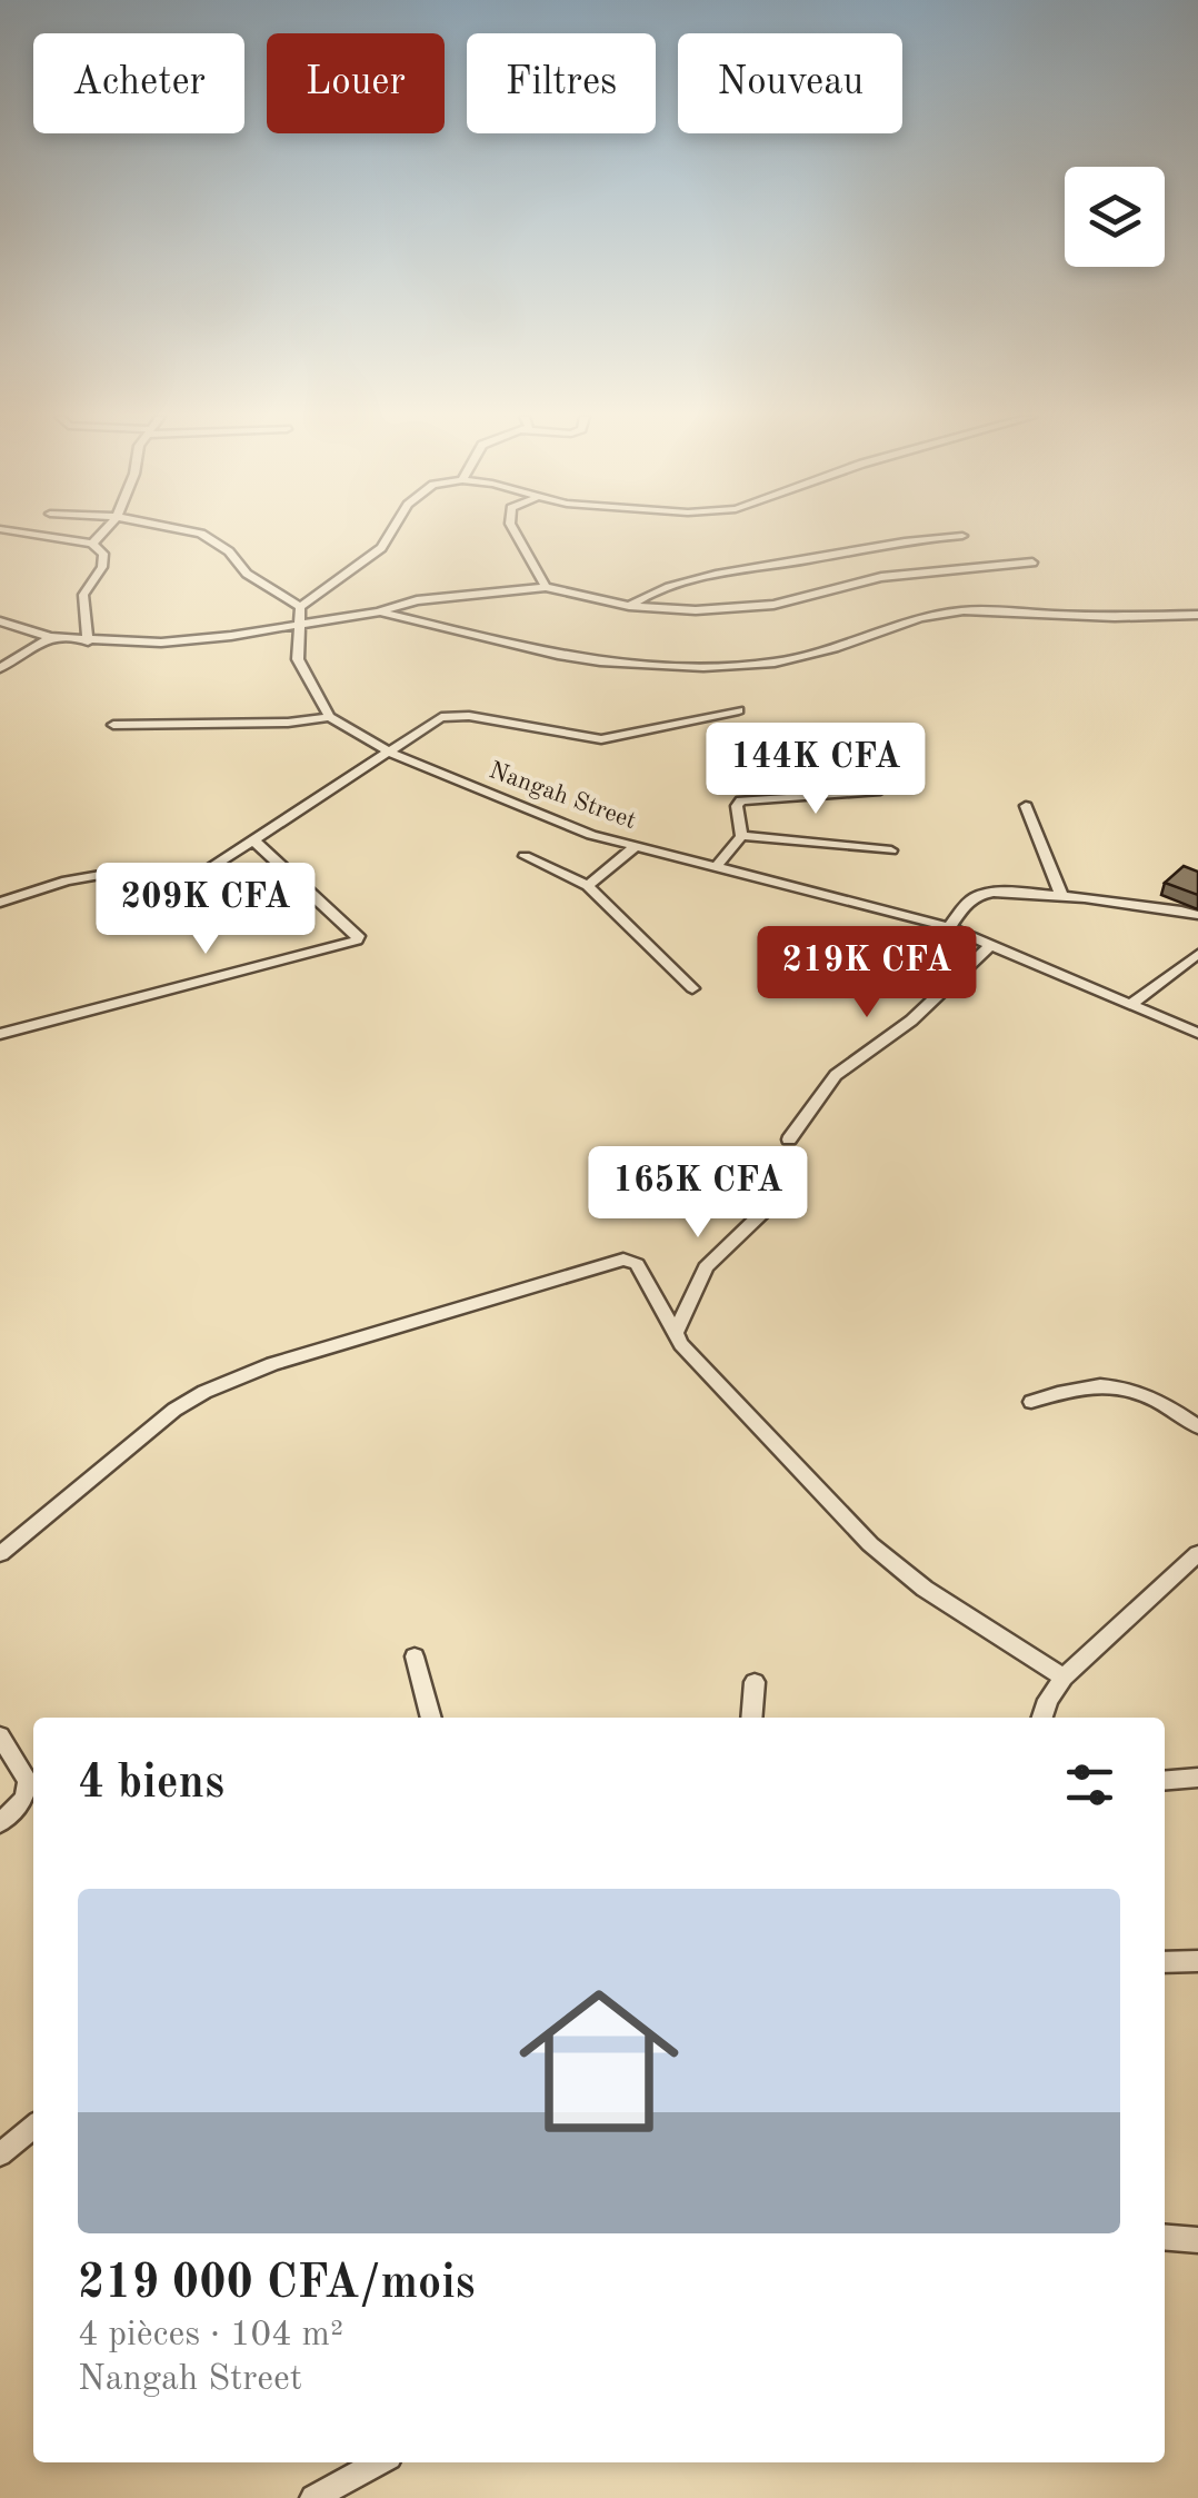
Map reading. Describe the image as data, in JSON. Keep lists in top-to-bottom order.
{
  "streets": {
    "street": ["Nangah Street"]
  },
  "page": {
    "chip": [
      "Acheter",
      "Louer",
      "Filtres",
      "Nouveau"
    ],
    "price": [
      "144K CFA",
      "209K CFA",
      "219K CFA",
      "165K CFA"
    ],
    "heading": "4 biens",
    "list": [
      {
        "name": "219 000 CFA/mois",
        "note": "4 pièces · 104 m² · Nangah Street"
      }
    ]
  }
}
